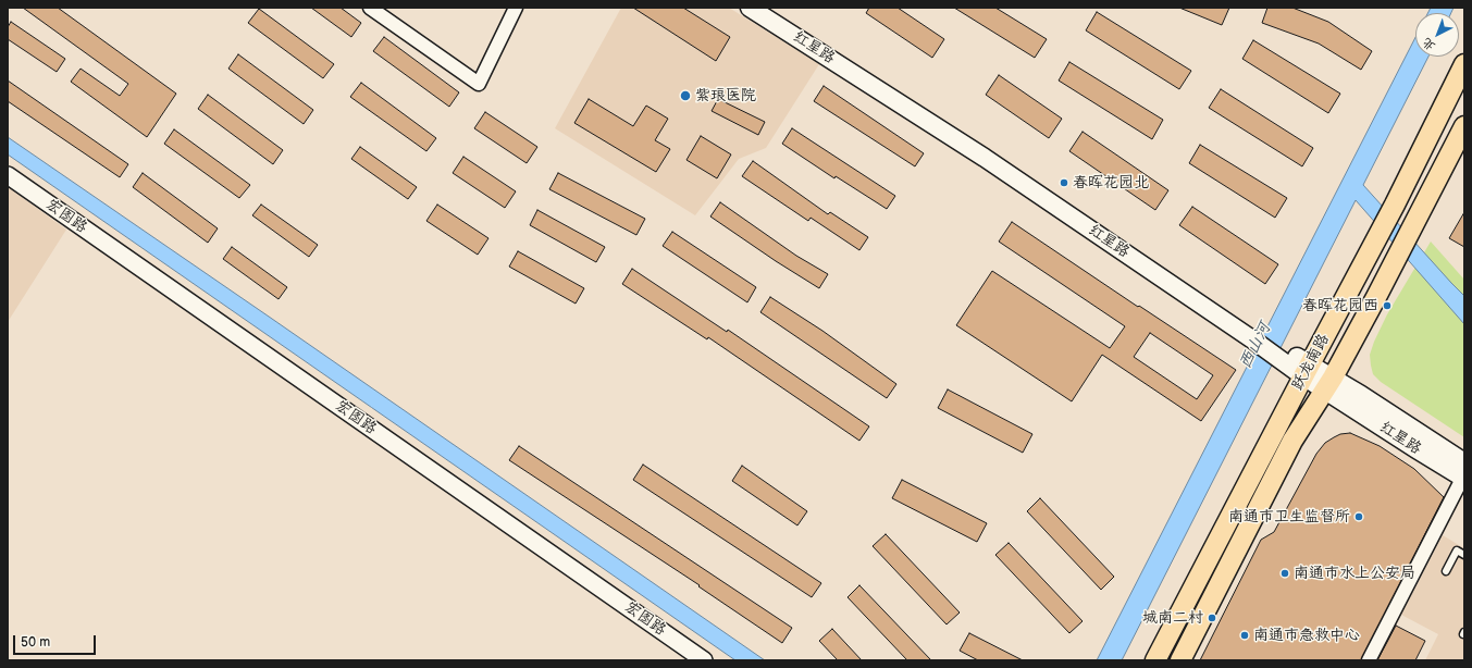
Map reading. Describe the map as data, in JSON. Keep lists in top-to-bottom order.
{
  "streets": {
    "main road": ["红星路", "跃龙南路"],
    "street": ["宏图路"]
  },
  "crossings": [
    ["红星路", "跃龙南路"]
  ],
  "water": ["西山河"],
  "places": [
    "紫琅医院",
    "春晖花园北",
    "春晖花园西",
    "南通市卫生监督所",
    "南通市水上公安局",
    "城南二村",
    "南通市急救中心"
  ],
  "scale_bar": "50 m",
  "north": "bottom left"
}
